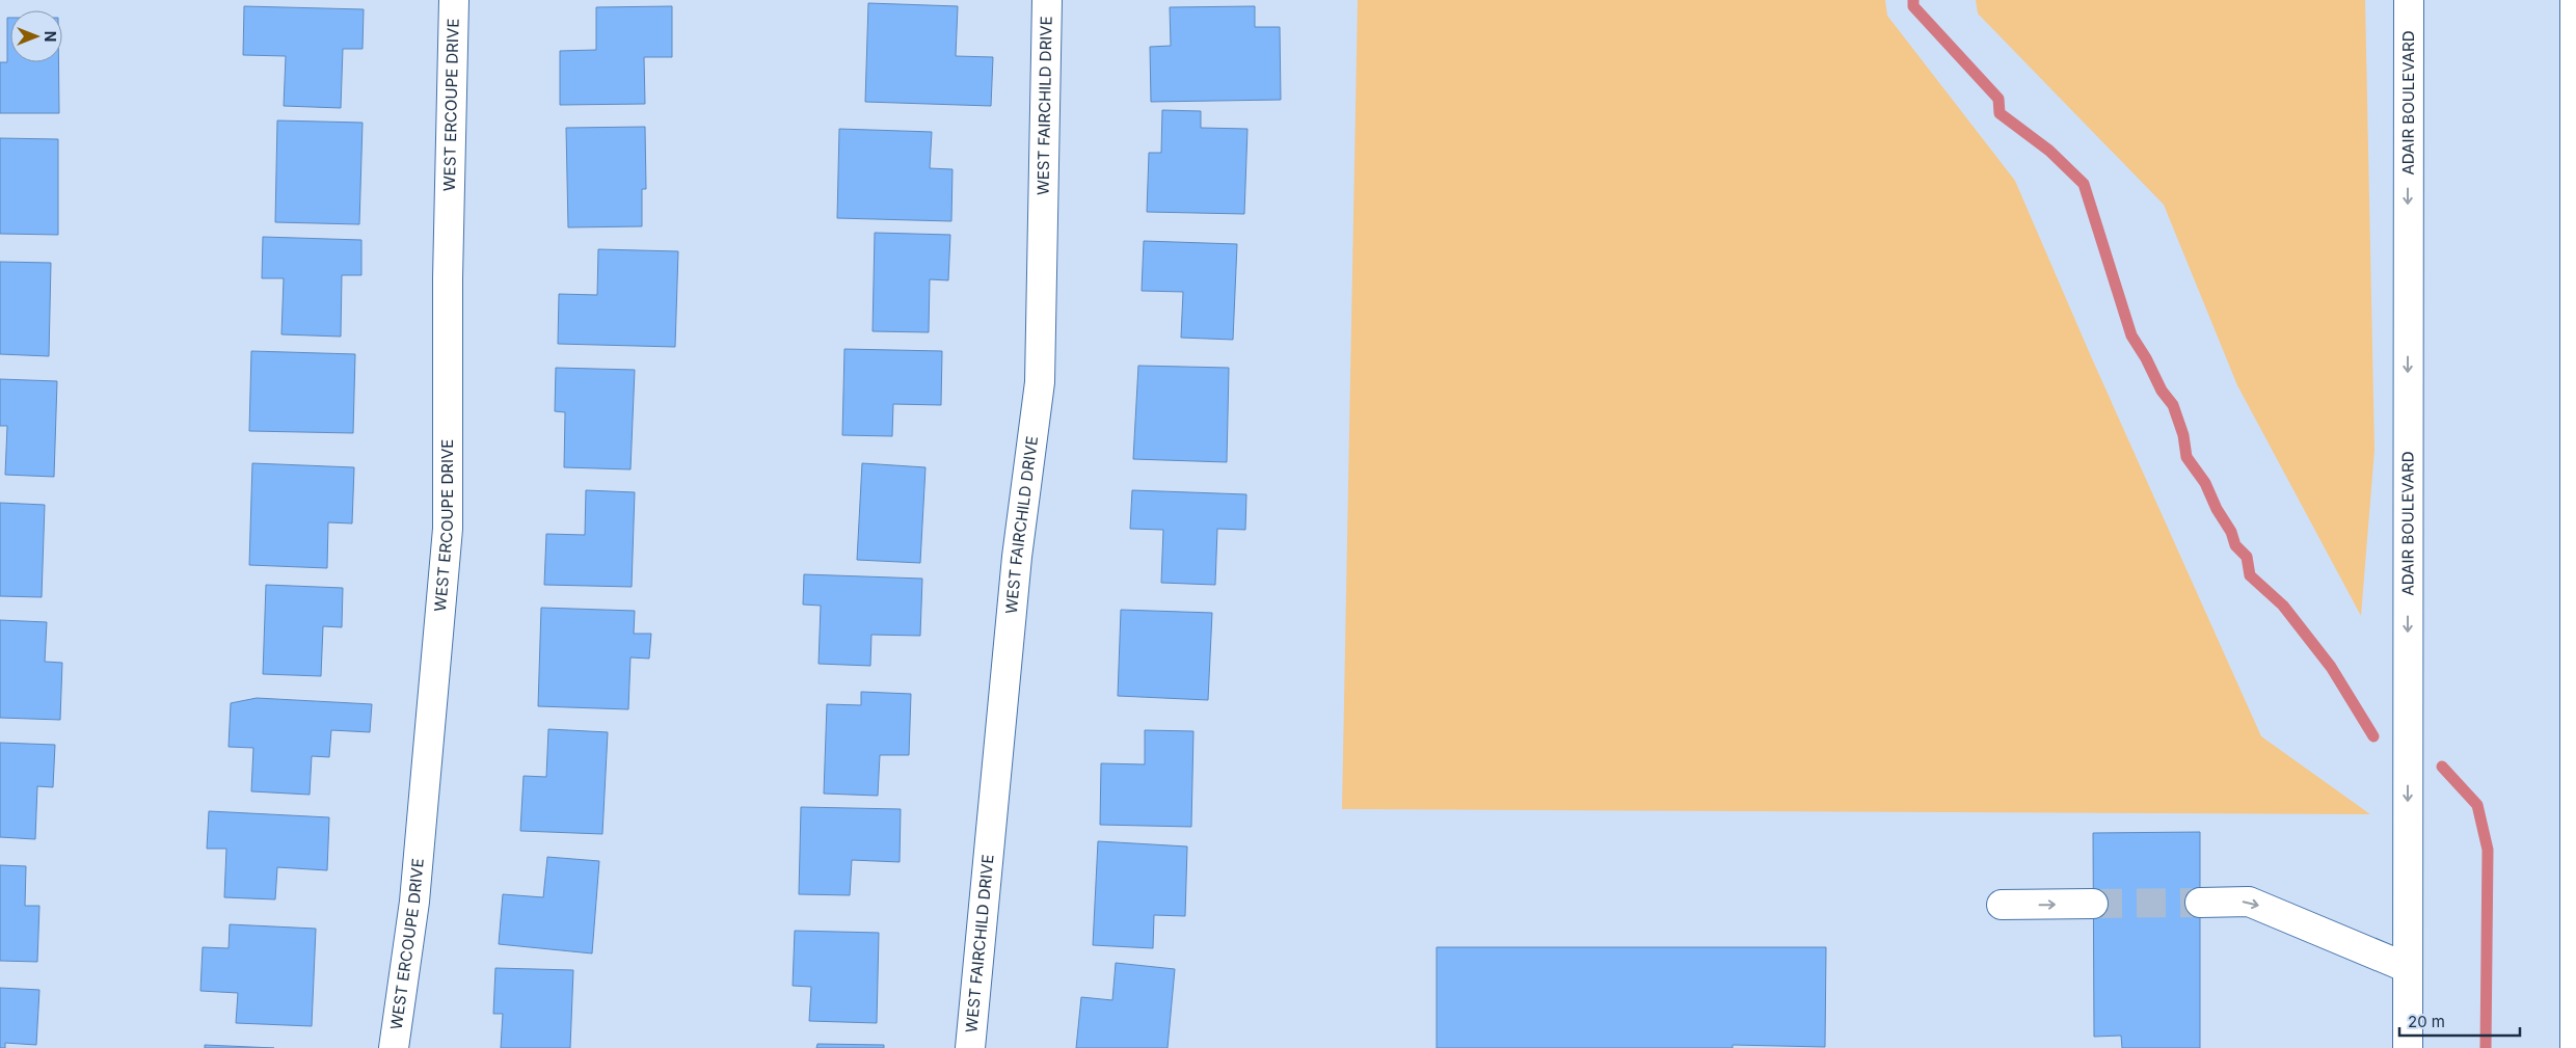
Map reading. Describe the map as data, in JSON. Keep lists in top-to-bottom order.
{
  "streets": {
    "street": ["ADAIR BOULEVARD", "WEST ERCOUPE DRIVE", "WEST FAIRCHILD DRIVE"]
  },
  "scale_bar": "20 m",
  "north": "right"
}
